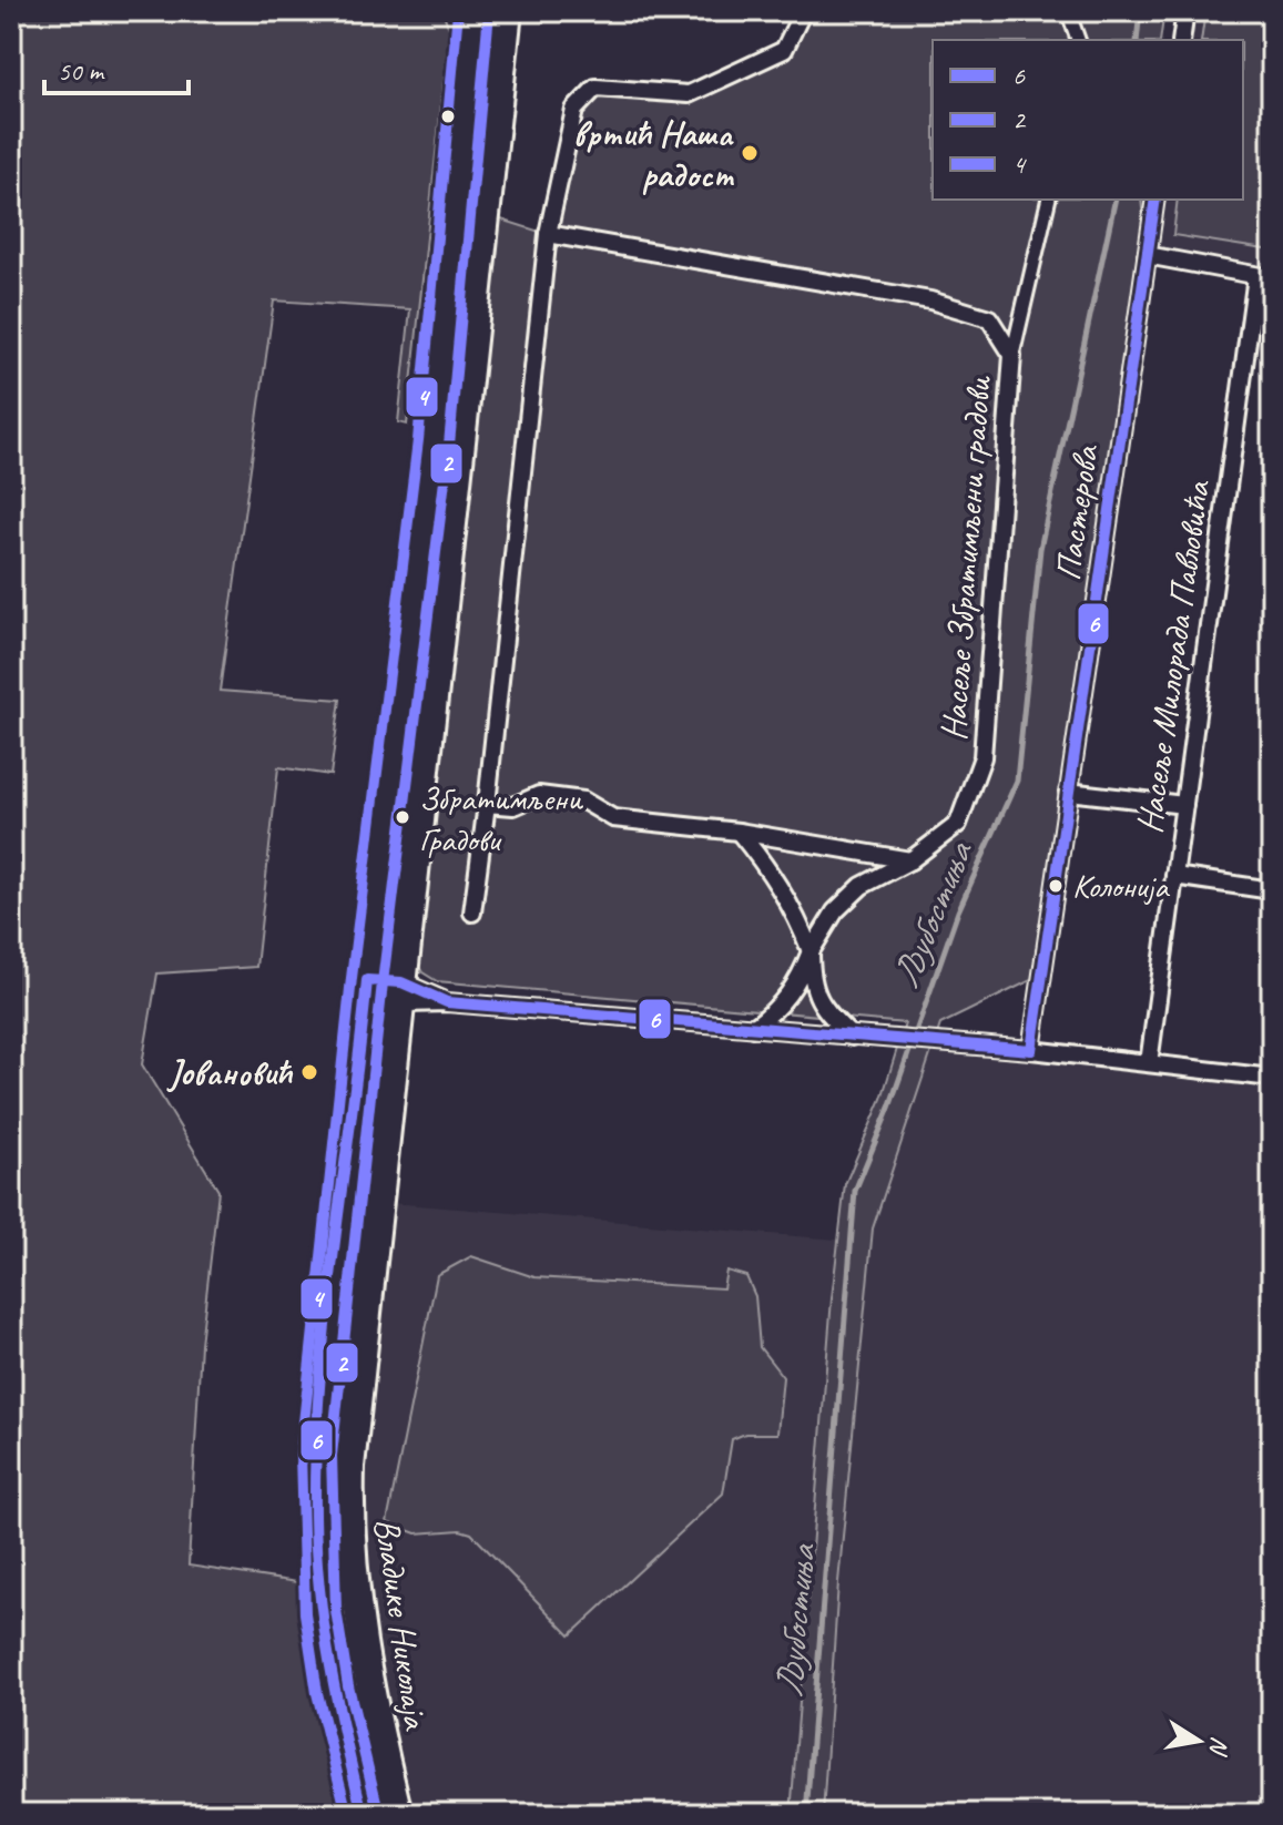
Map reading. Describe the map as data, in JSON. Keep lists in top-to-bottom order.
{
  "streets": {
    "main road": ["Владике Николаја"],
    "street": ["Пастерова", "Насеље Збратимљени градови", "Насеље Милорада Павловића"]
  },
  "water": ["Љубостиња"],
  "places": [
    "вртић Наша радост",
    "Збратимљени Градови",
    "Колонија",
    "Јовановић"
  ],
  "lines": ["transit line 4", "transit line 2", "transit line 6"],
  "legend": ["6", "2", "4"],
  "scale_bar": "50 m",
  "north": "right"
}
